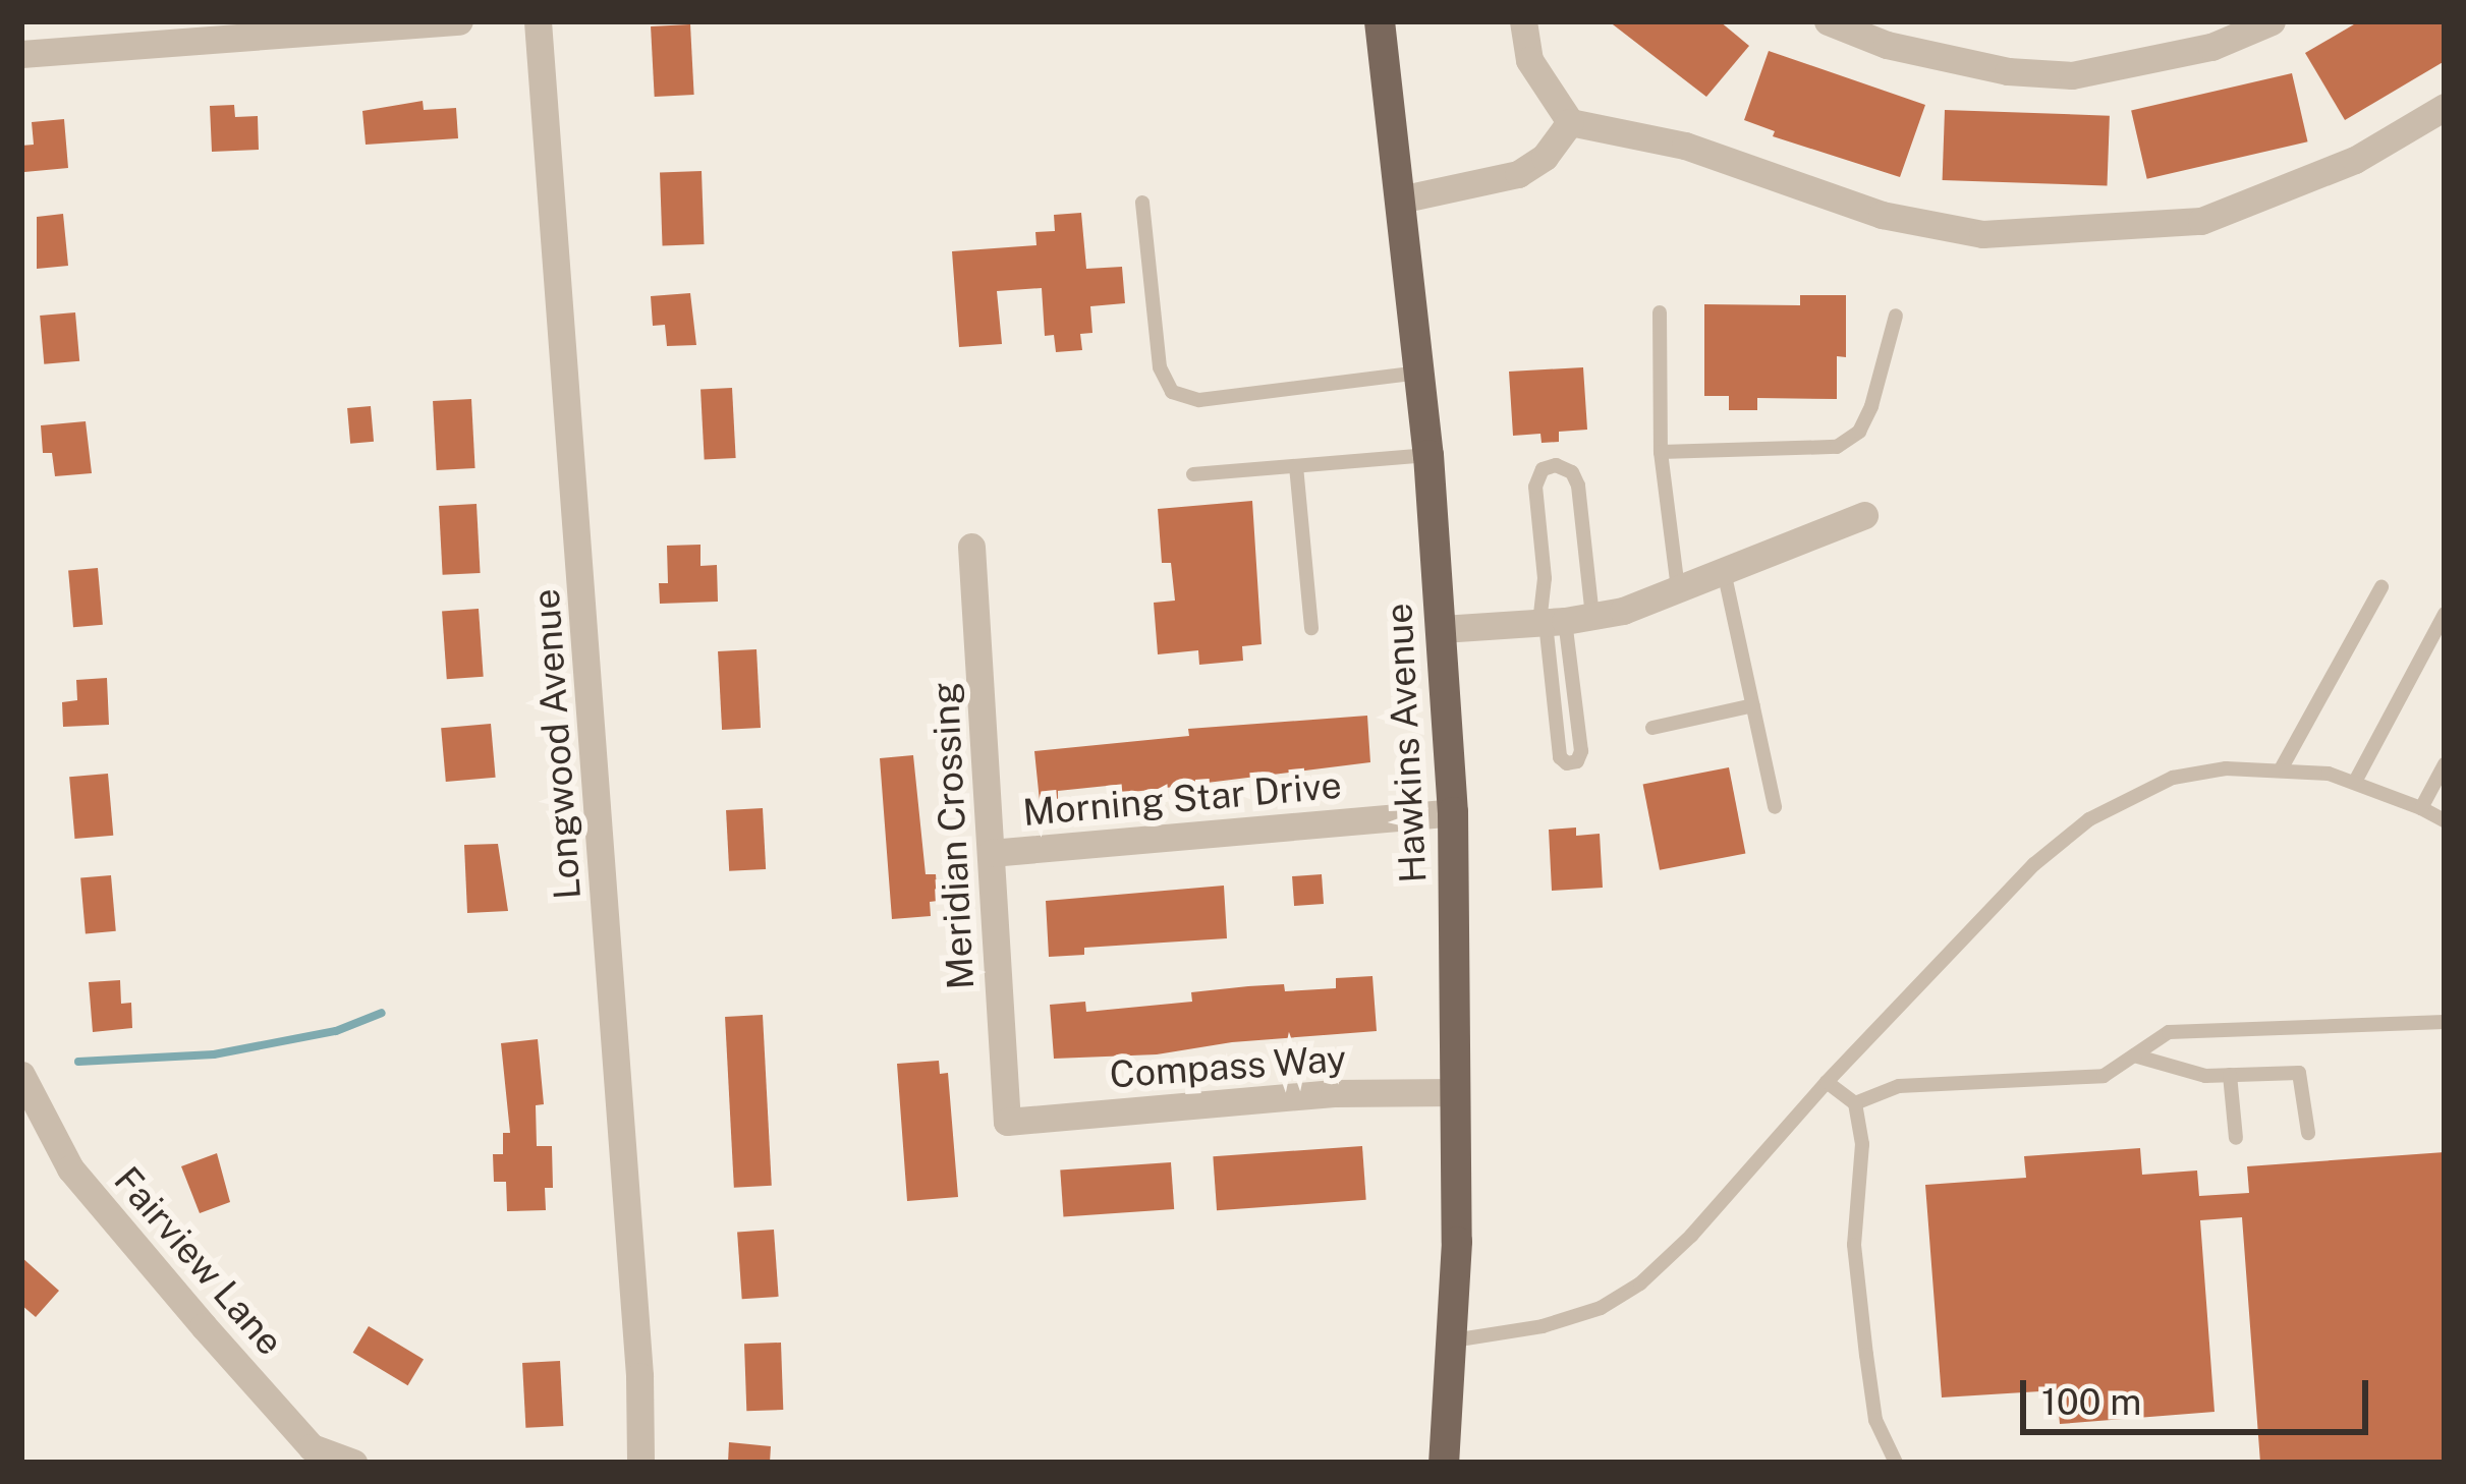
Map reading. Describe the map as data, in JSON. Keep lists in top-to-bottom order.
{
  "streets": {
    "main road": ["Hawkins Avenue"],
    "street": [
      "Longwood Avenue",
      "Morning Star Drive",
      "Meridian Crossing",
      "Compass Way",
      "Fairview Lane"
    ]
  },
  "crossings": [
    ["Hawkins Avenue", "Morning Star Drive"],
    ["Hawkins Avenue", "Compass Way"],
    ["Morning Star Drive", "Meridian Crossing"],
    ["Meridian Crossing", "Compass Way"]
  ],
  "scale_bar": "100 m"
}
